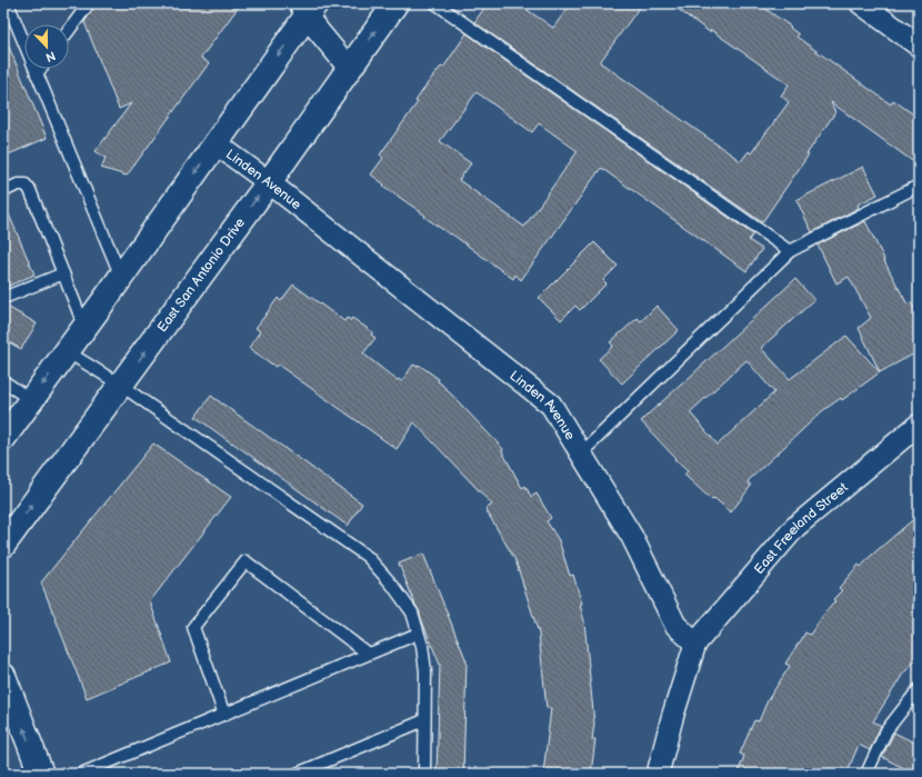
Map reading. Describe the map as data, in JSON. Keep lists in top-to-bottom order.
{
  "streets": {
    "main road": ["East San Antonio Drive"],
    "street": ["Linden Avenue", "East Freeland Street"]
  },
  "crossings": [
    ["Linden Avenue", "East San Antonio Drive"],
    ["Linden Avenue", "East Freeland Street"]
  ],
  "north": "bottom"
}
